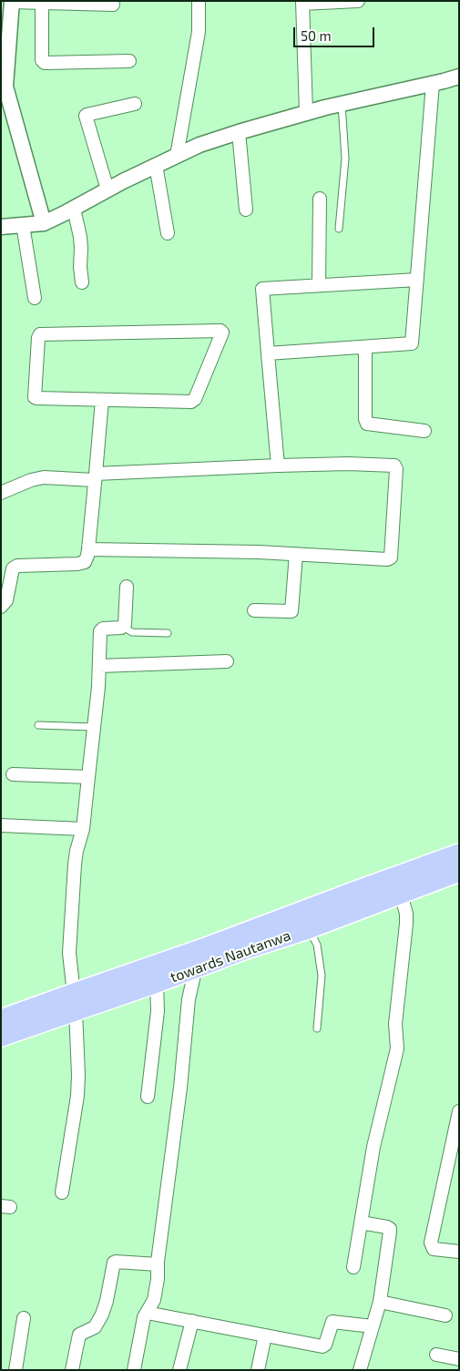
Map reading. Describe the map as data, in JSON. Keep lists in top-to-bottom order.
{
  "streets": {
    "main road": ["towards Nautanwa"]
  },
  "scale_bar": "50 m"
}
